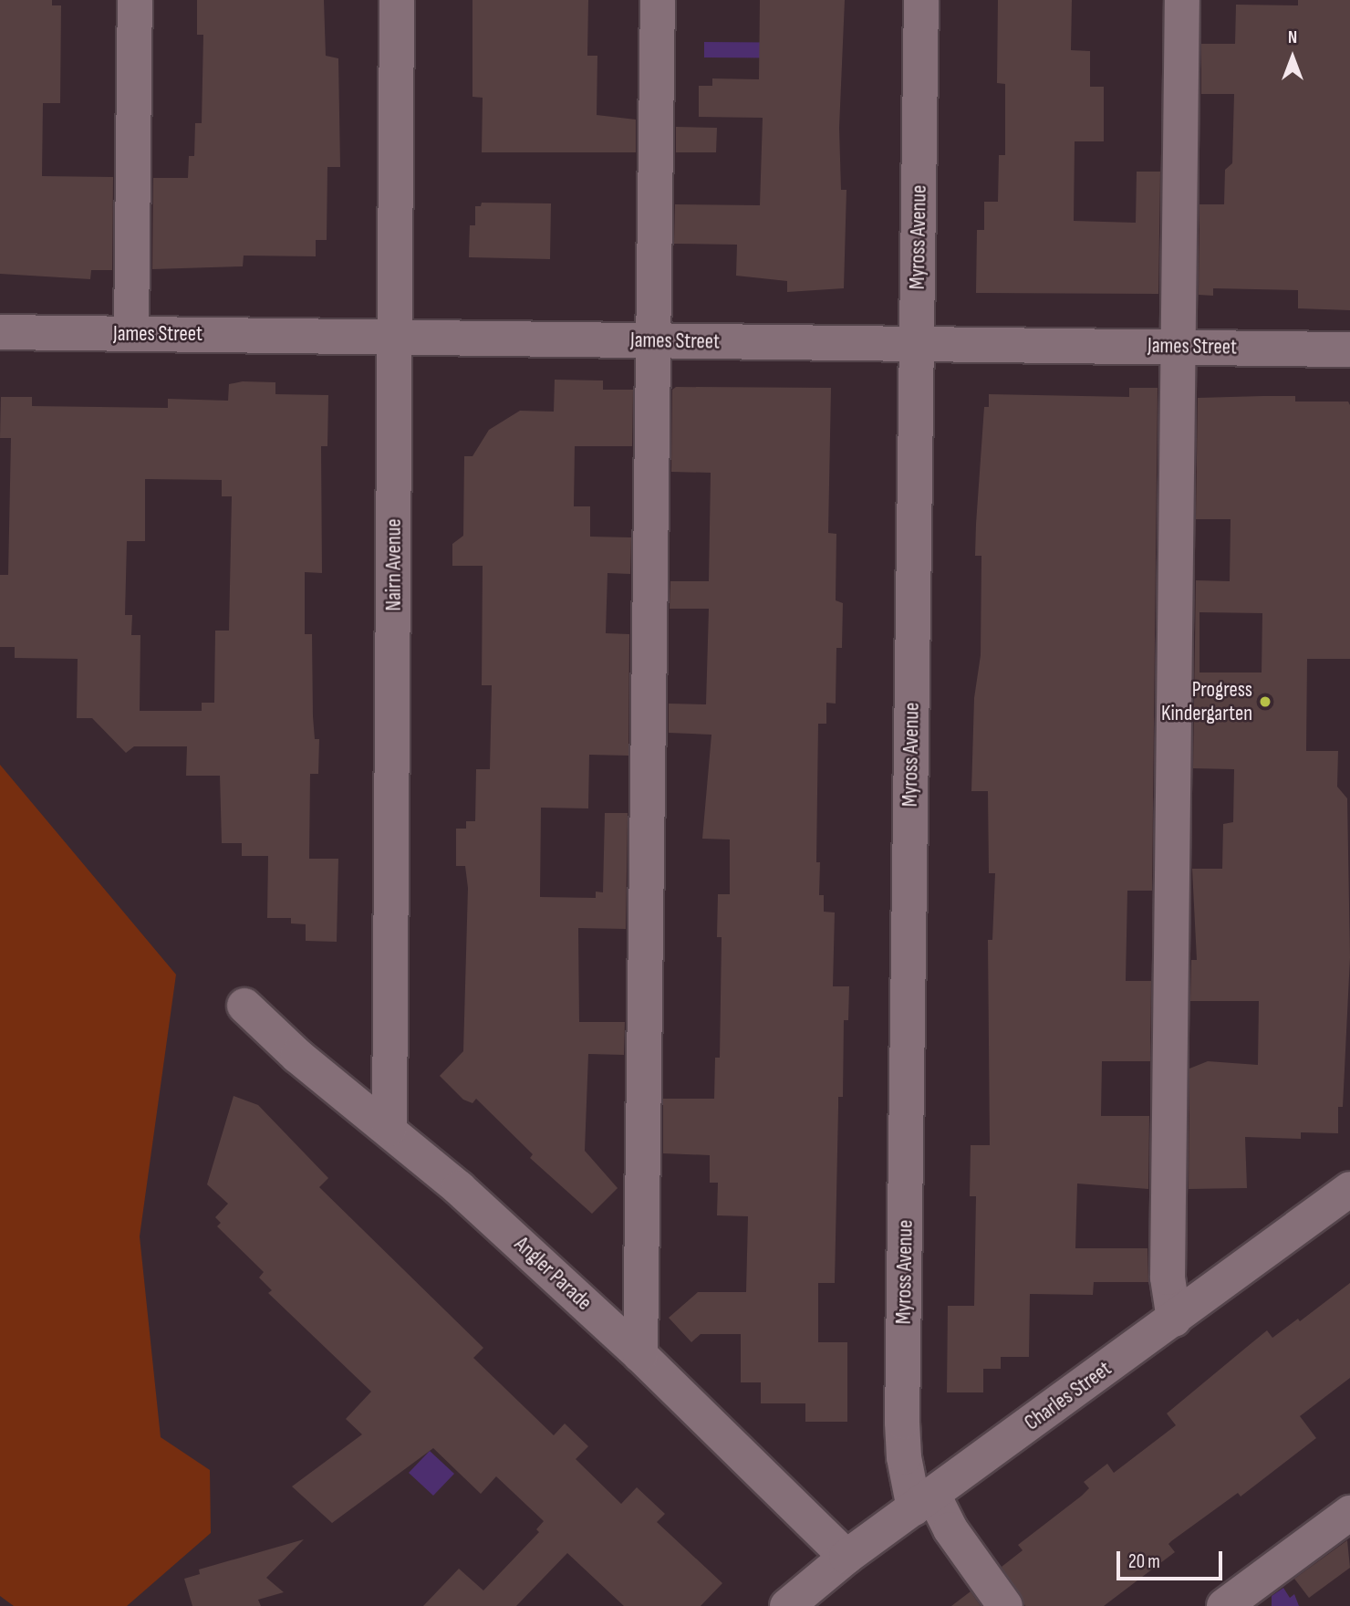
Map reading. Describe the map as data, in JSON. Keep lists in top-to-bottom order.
{
  "streets": {
    "street": [
      "Myross Avenue",
      "James Street",
      "Nairn Avenue",
      "Angler Parade",
      "Charles Street"
    ]
  },
  "crossings": [
    ["Myross Avenue", "James Street"],
    ["Myross Avenue", "Charles Street"],
    ["James Street", "Nairn Avenue"],
    ["Nairn Avenue", "Angler Parade"],
    ["Angler Parade", "Charles Street"]
  ],
  "places": ["Progress Kindergarten"],
  "scale_bar": "20 m",
  "north": "top"
}
